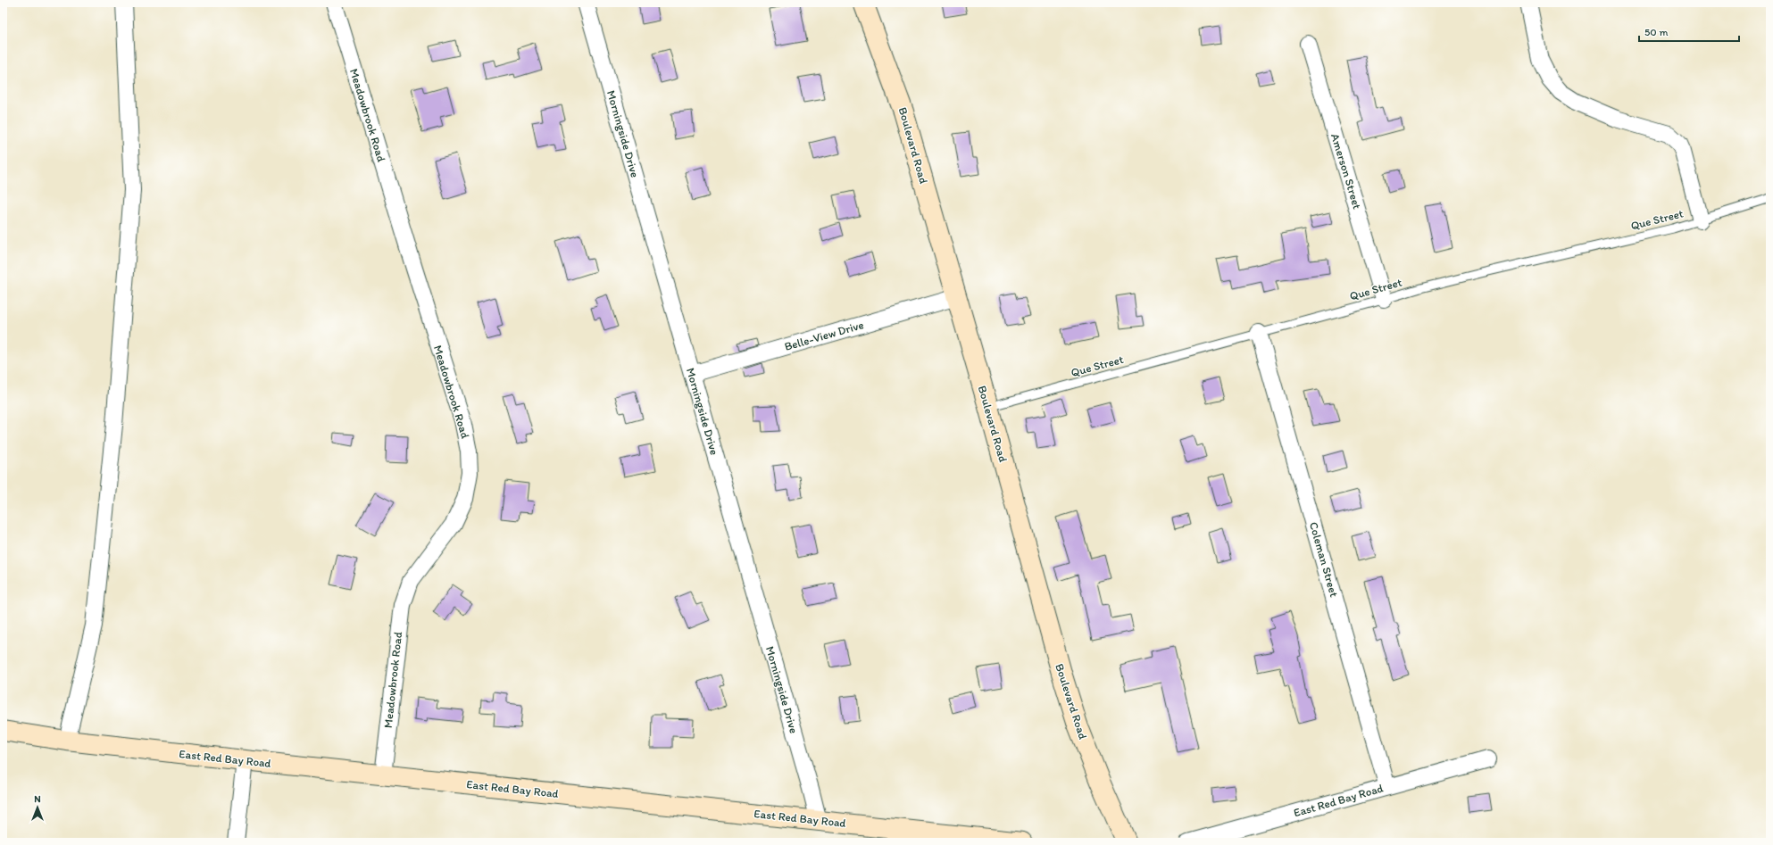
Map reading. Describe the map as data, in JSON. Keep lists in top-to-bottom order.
{
  "streets": {
    "street": [
      "Meadowbrook Road",
      "Morningside Drive",
      "Boulevard Road",
      "Amerson Street",
      "Belle-View Drive",
      "Coleman Street",
      "East Red Bay Road"
    ],
    "lane": ["Que Street"]
  },
  "crossings": [
    ["Meadowbrook Road", "East Red Bay Road"],
    ["Morningside Drive", "Belle-View Drive"],
    ["Morningside Drive", "East Red Bay Road"],
    ["Boulevard Road", "Que Street"],
    ["Boulevard Road", "Belle-View Drive"],
    ["Amerson Street", "Que Street"],
    ["Que Street", "Coleman Street"],
    ["Coleman Street", "East Red Bay Road"]
  ],
  "scale_bar": "50 m",
  "north": "top"
}
